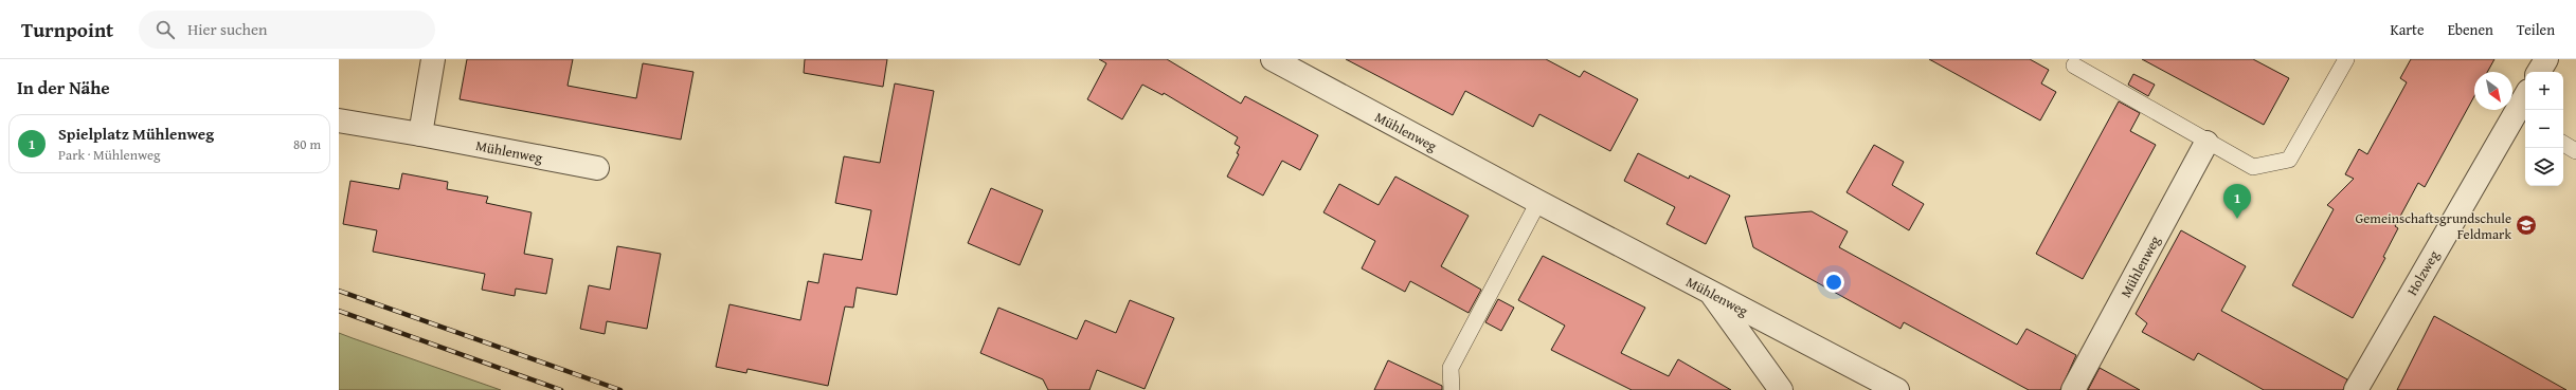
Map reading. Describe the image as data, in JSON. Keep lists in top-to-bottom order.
{
  "streets": {
    "street": ["Mühlenweg", "Holzweg"]
  },
  "places": {
    "school or university": ["Gemeinschaftsgrundschule Feldmark"]
  },
  "north": "bottom right",
  "page": {
    "header": "Turnpoint",
    "search": "Hier suchen",
    "nav": ["Karte", "Ebenen", "Teilen"],
    "heading": "In der Nähe",
    "map_buttons": ["+", "−"],
    "list": [
      {
        "mark": "1",
        "name": "Spielplatz Mühlenweg",
        "note": "Park · Mühlenweg",
        "value": "80 m"
      }
    ],
    "pins": "1"
  }
}
